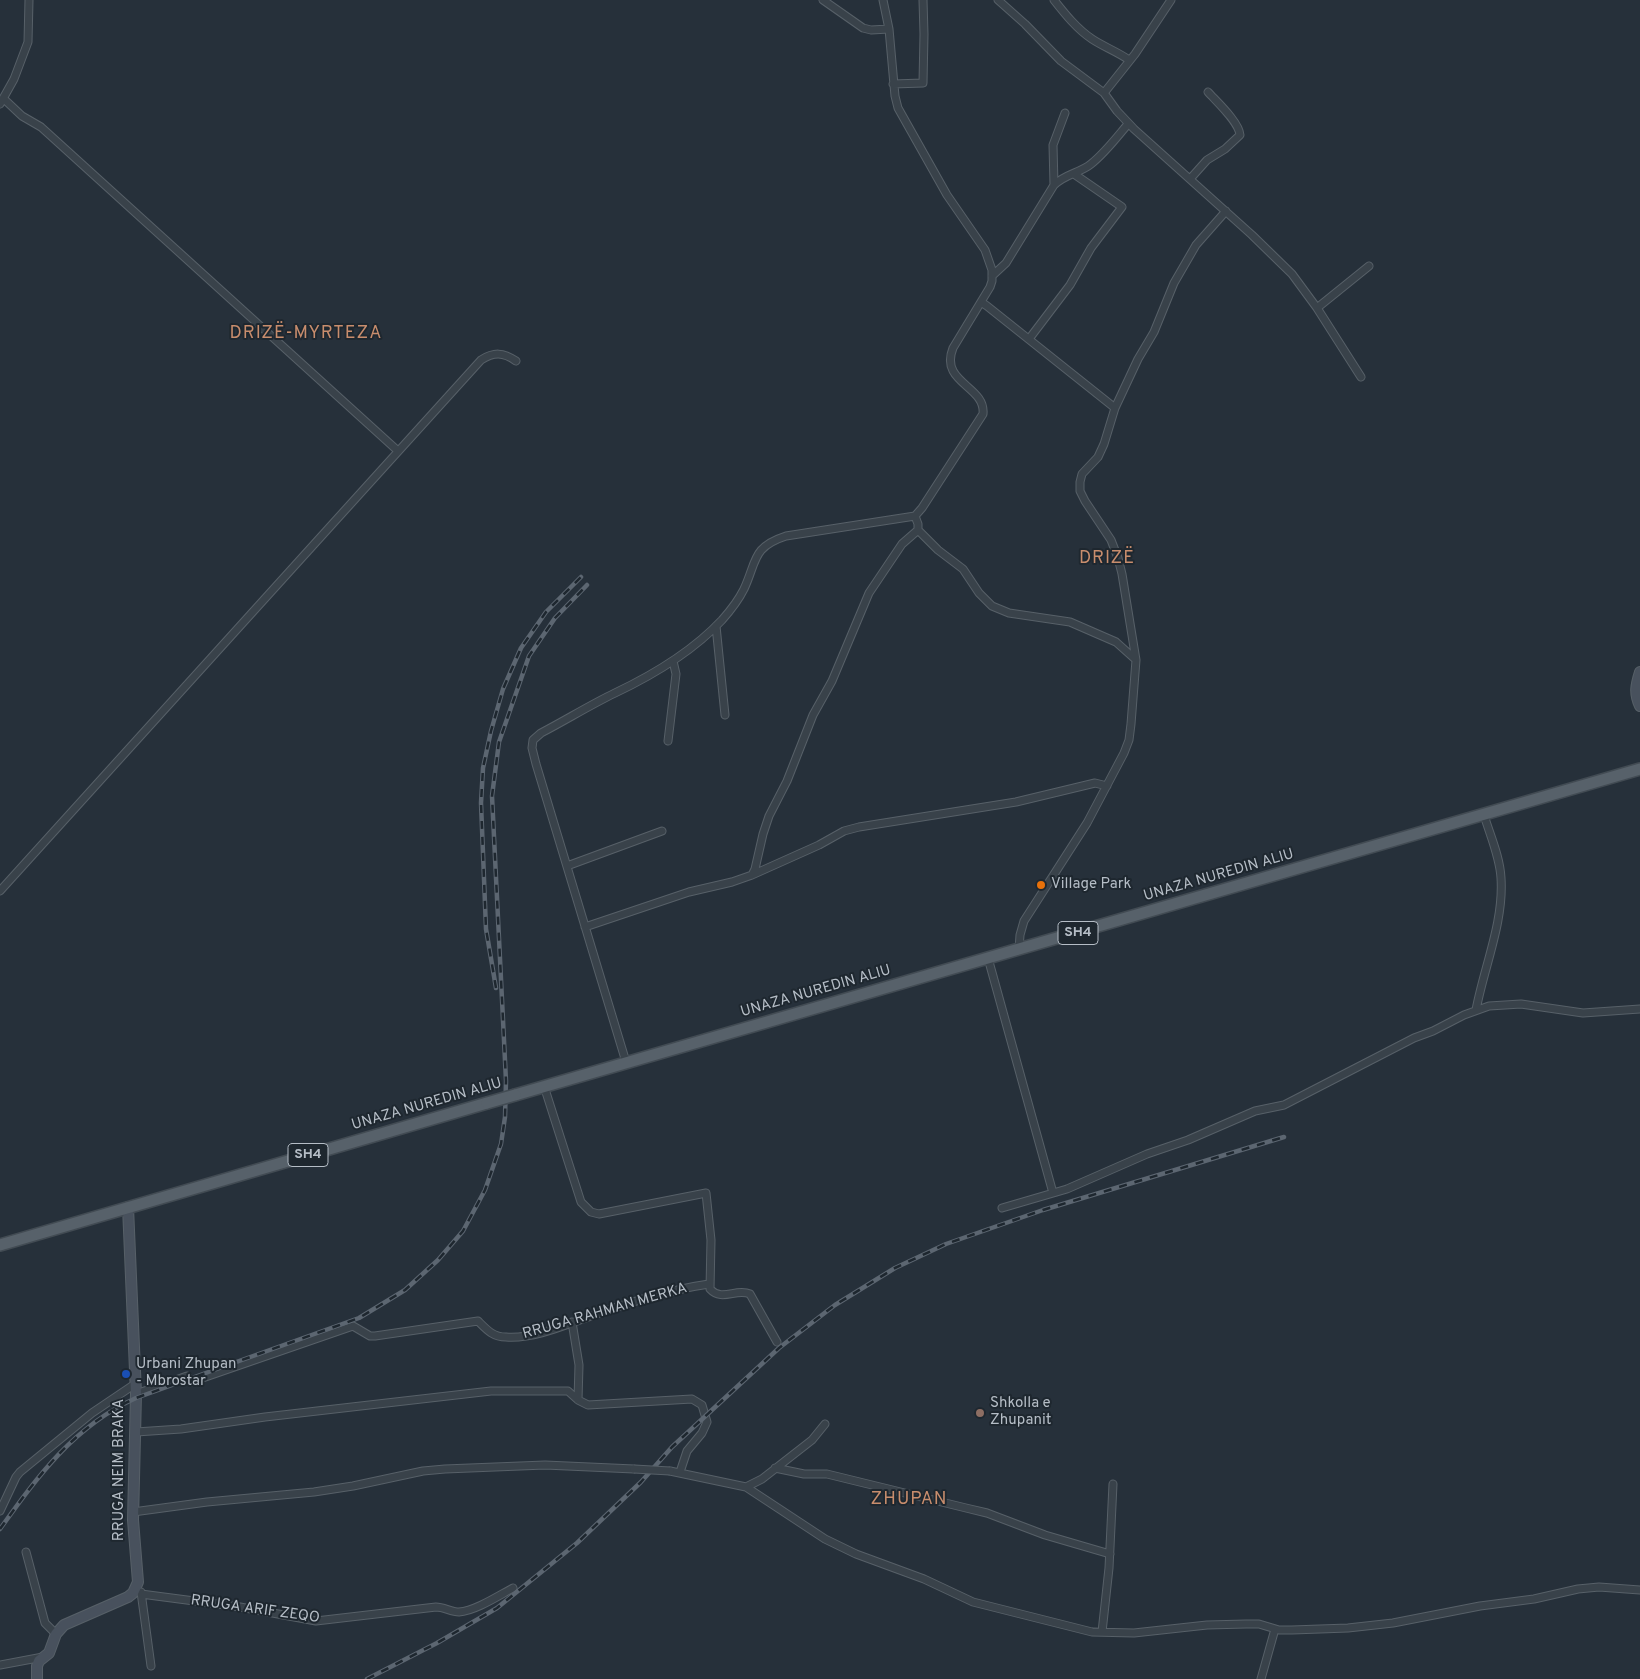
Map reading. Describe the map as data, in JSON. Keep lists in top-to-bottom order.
{
  "streets": {
    "main road": ["UNAZA NUREDIN ALIU", "SH4"],
    "street": ["RRUGA RAHMAN MERKA", "RRUGA NEIM BRAKA", "RRUGA ARIF ZEQO"]
  },
  "crossings": [
    ["UNAZA NUREDIN ALIU", "RRUGA NEIM BRAKA"],
    ["RRUGA RAHMAN MERKA", "RRUGA NEIM BRAKA"]
  ],
  "districts": ["DRIZË-MYRTEZA", "DRIZË", "ZHUPAN"],
  "places": ["Village Park", "Urbani Zhupan - Mbrostar", "Shkolla e Zhupanit"]
}
